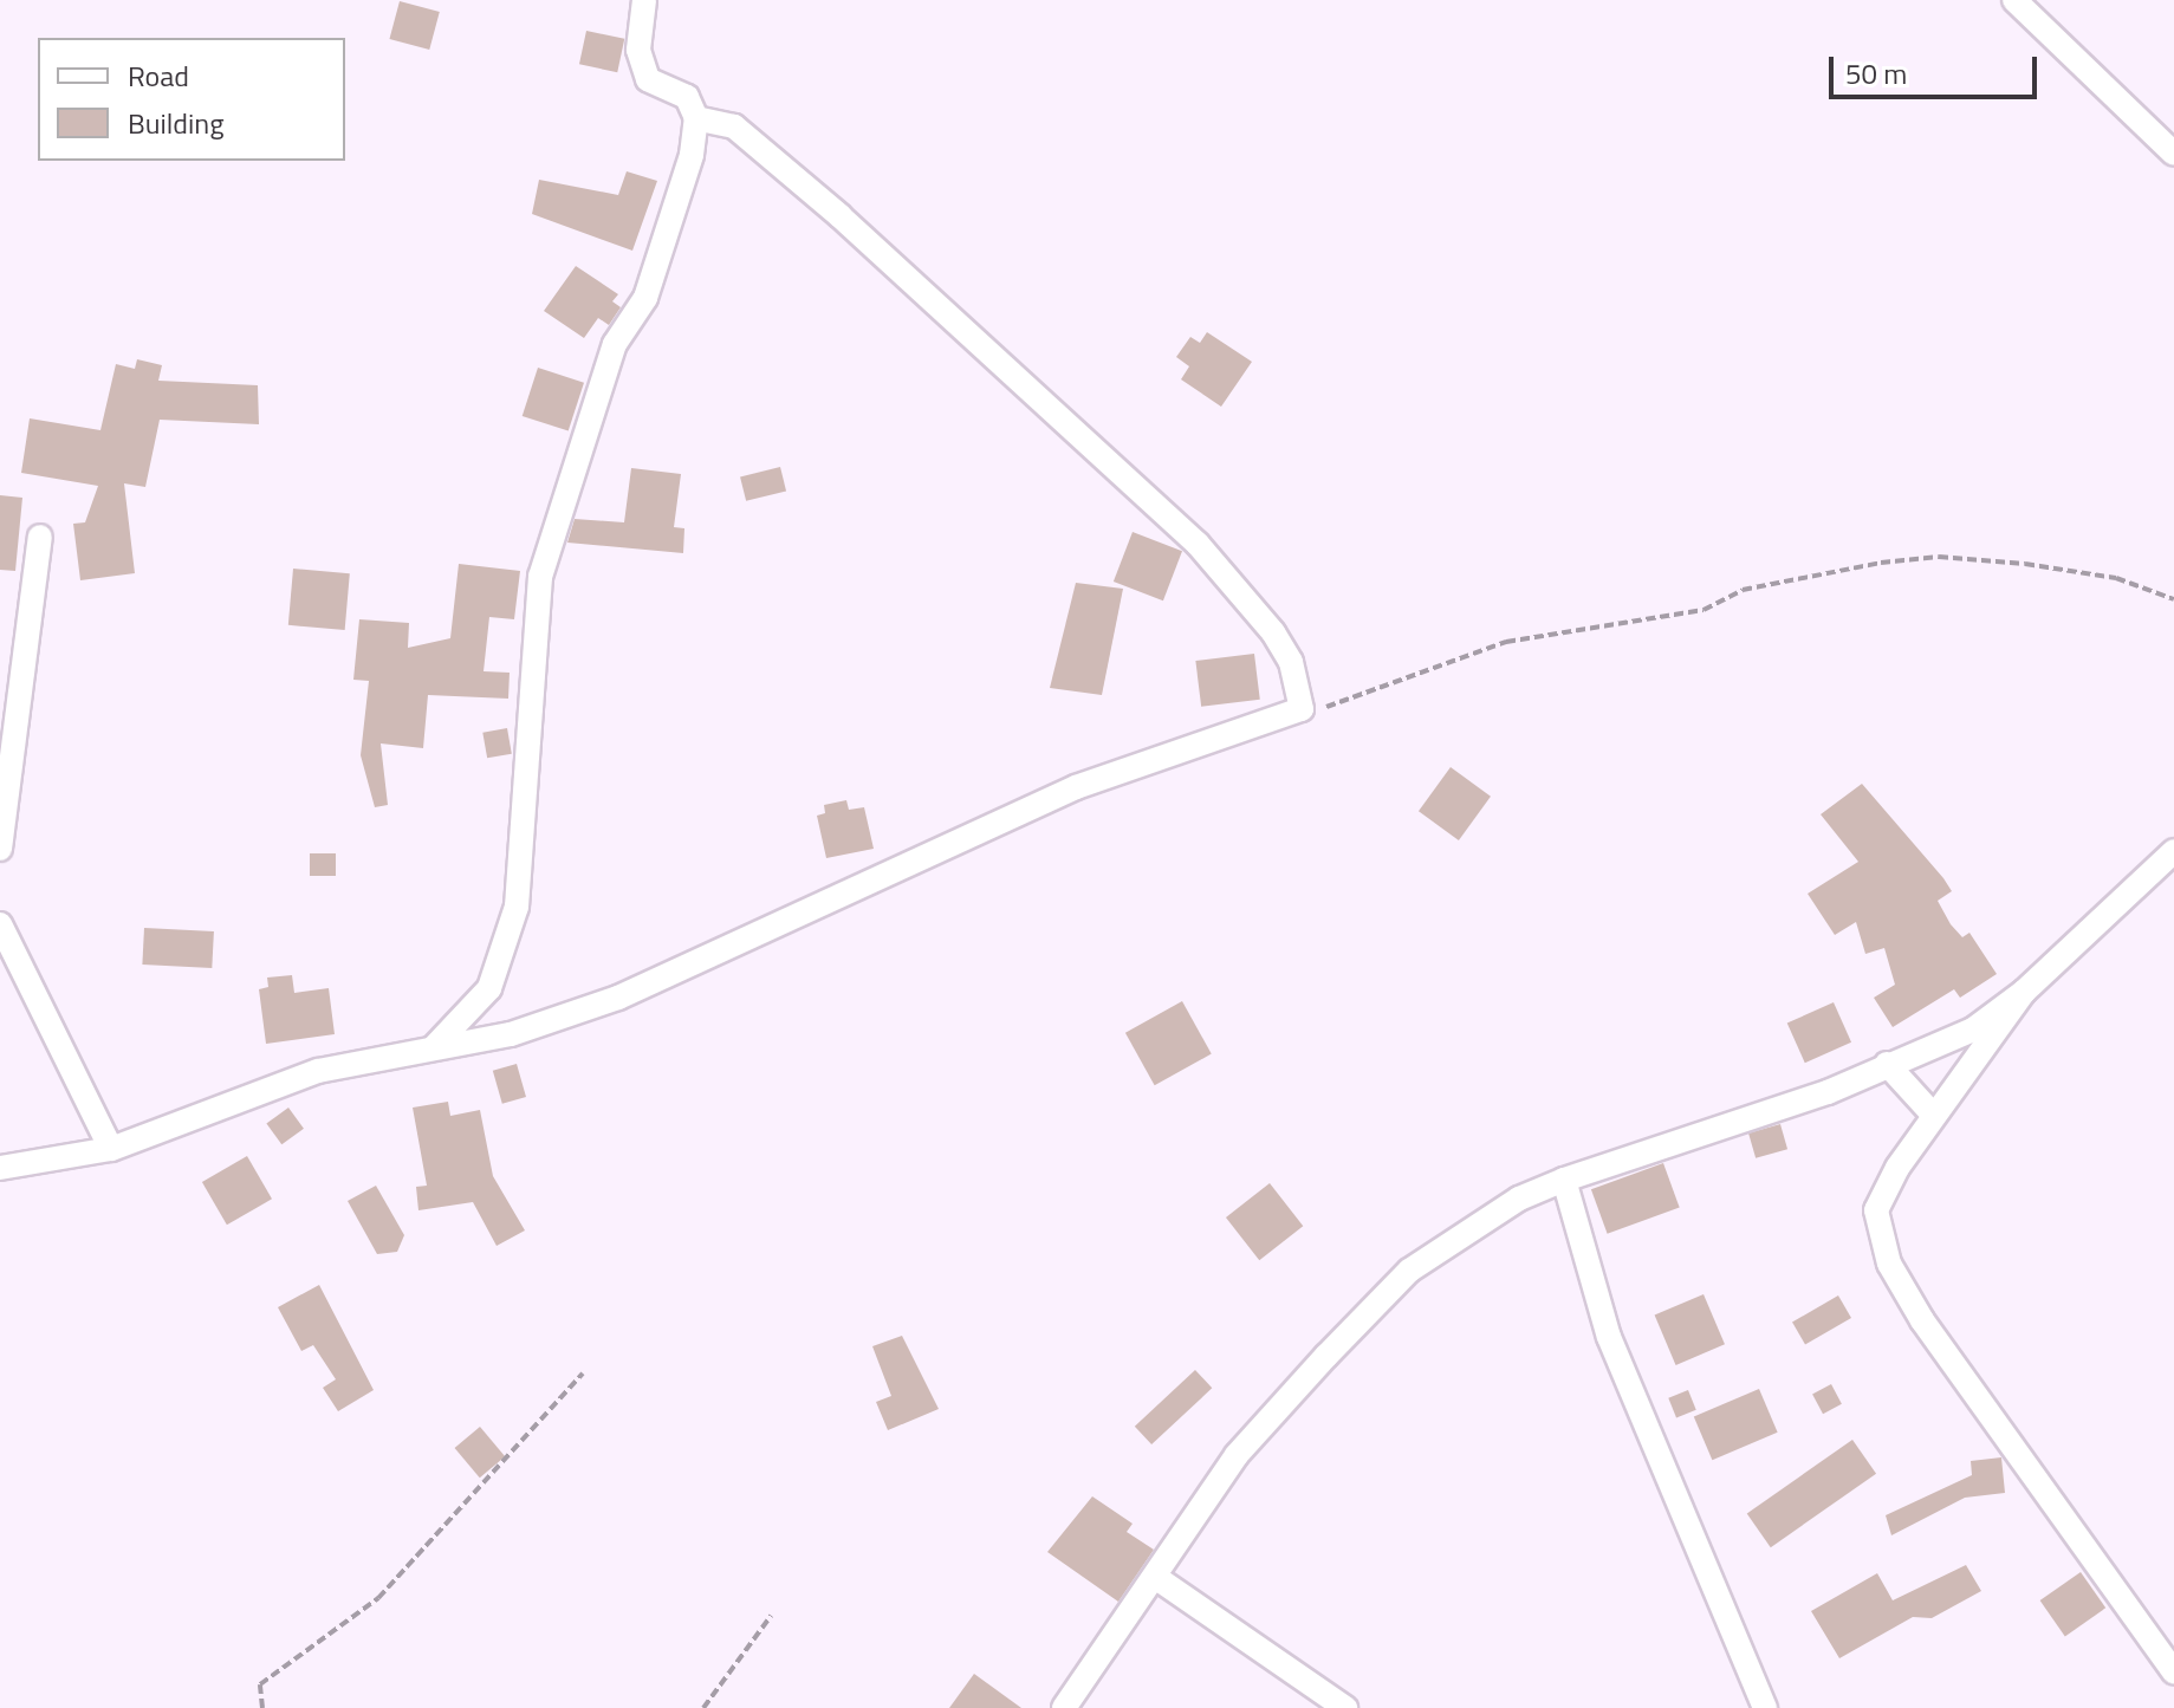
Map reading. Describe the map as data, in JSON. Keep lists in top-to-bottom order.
{
  "legend": ["Road", "Building"],
  "scale_bar": "50 m"
}
